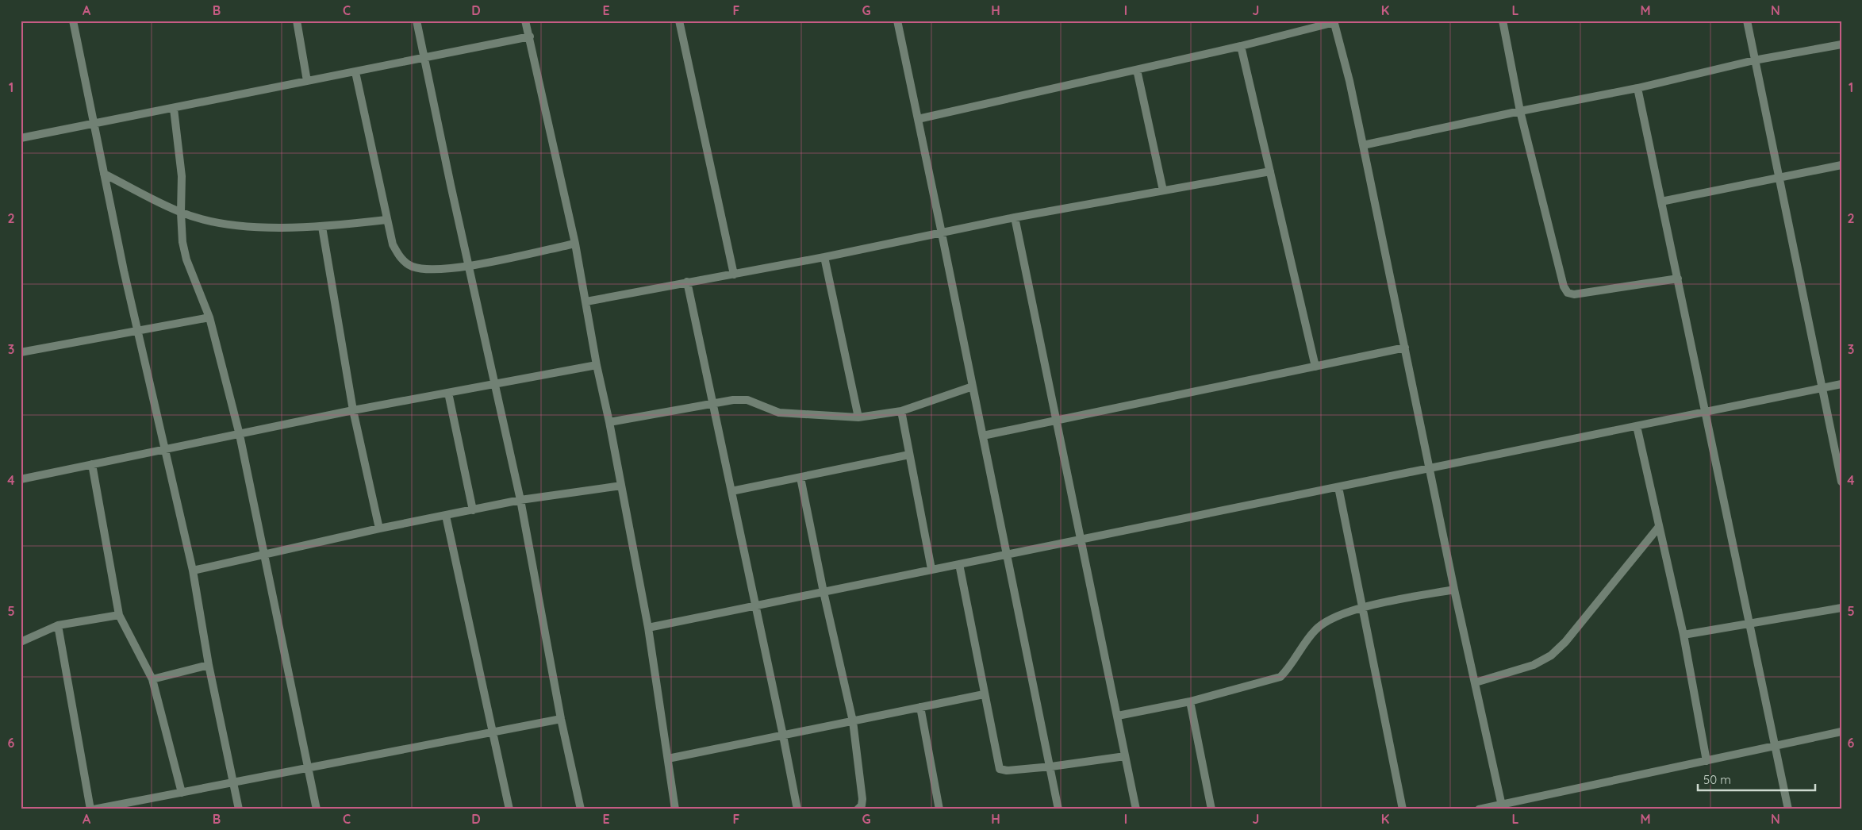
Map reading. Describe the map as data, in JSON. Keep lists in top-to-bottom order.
{
  "scale_bar": "50 m",
  "grid": {
    "columns": [
      "A",
      "B",
      "C",
      "D",
      "E",
      "F",
      "G",
      "H",
      "I",
      "J",
      "K",
      "L",
      "M",
      "N"
    ],
    "rows": [
      "1",
      "2",
      "3",
      "4",
      "5",
      "6"
    ]
  }
}
